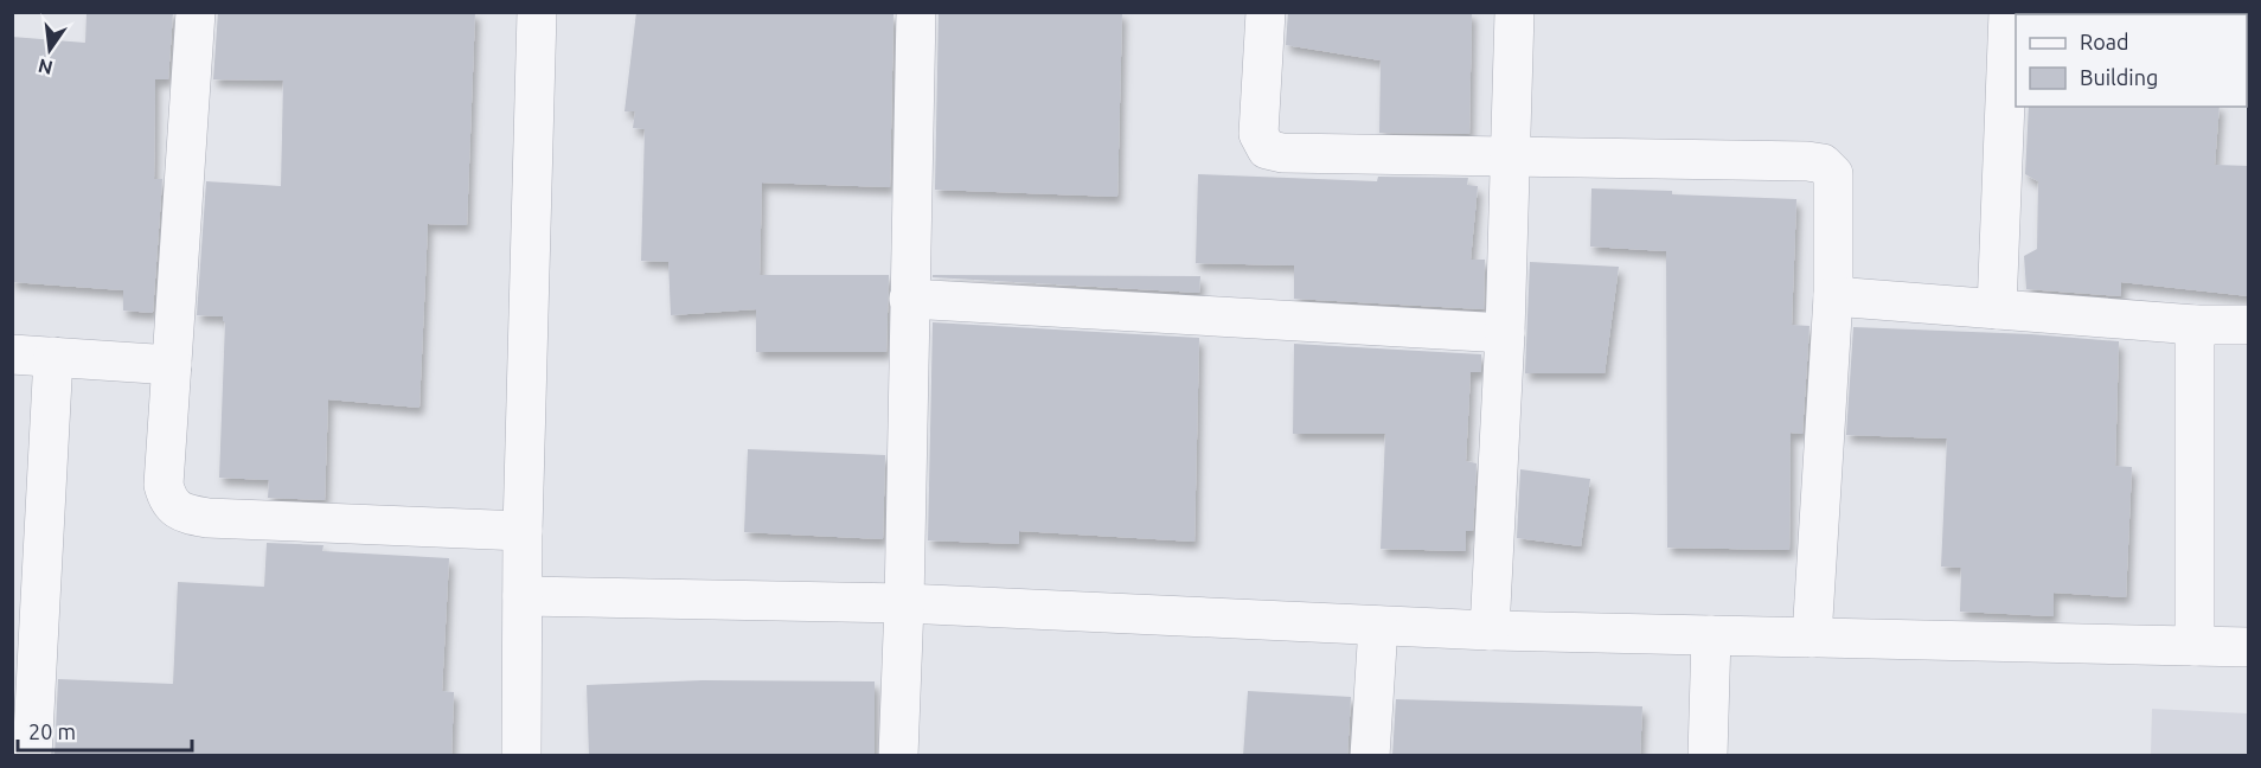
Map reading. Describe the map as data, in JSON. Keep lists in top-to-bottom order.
{
  "legend": ["Road", "Building"],
  "scale_bar": "20 m",
  "north": "bottom"
}
